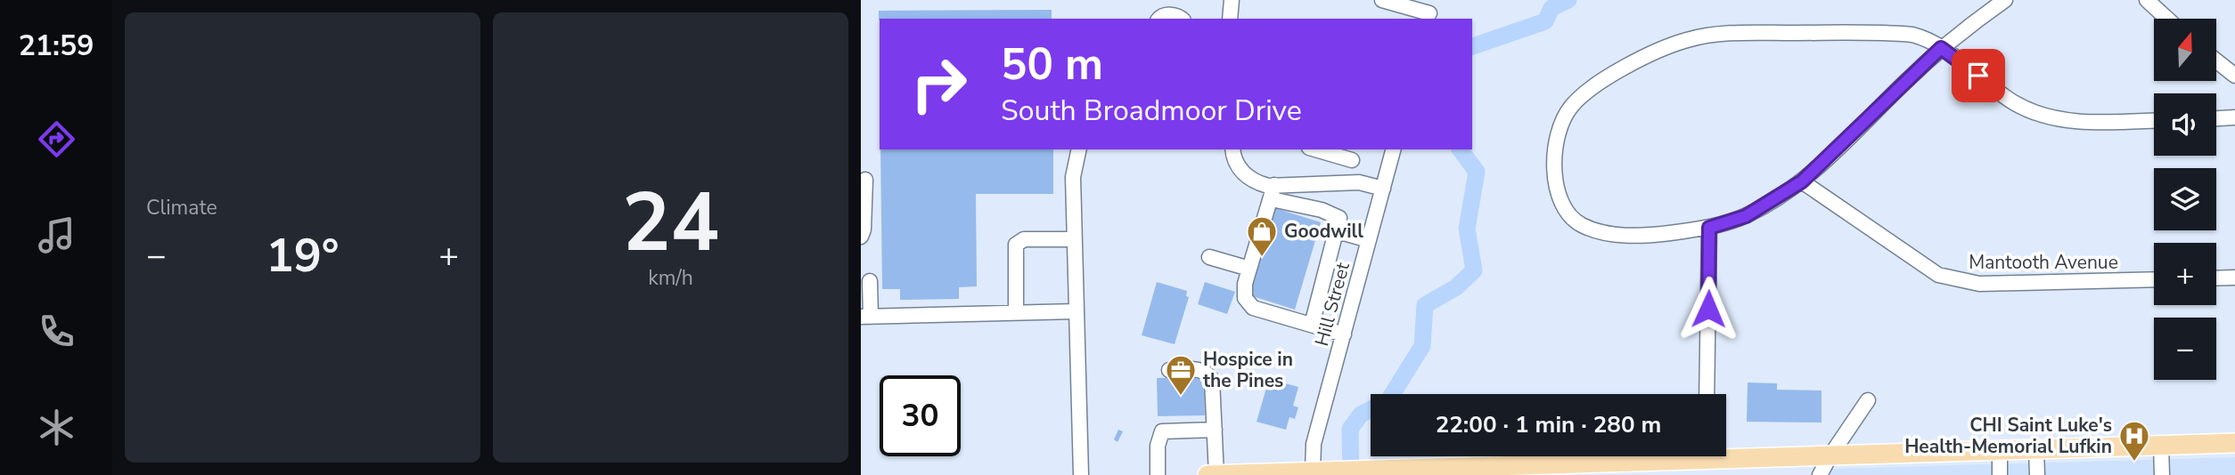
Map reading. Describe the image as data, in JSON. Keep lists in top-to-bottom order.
{
  "streets": {
    "street": ["Mantooth Avenue", "Hill Street"]
  },
  "places": {
    "shop": ["Goodwill"],
    "office": ["Hospice in the Pines"],
    "hospital": ["CHI Saint Luke's Health-Memorial Lufkin"]
  },
  "north": "top",
  "page": {
    "tabs": "21:59",
    "tile": [
      "Climate",
      ["24", "km/h"]
    ],
    "map_buttons": ["+", "−"],
    "turn": ["50 m", "South Broadmoor Drive"],
    "heat": ["−", "19°", "+"],
    "limit": "30",
    "trip": "22:00 · 1 min · 280 m"
  }
}
